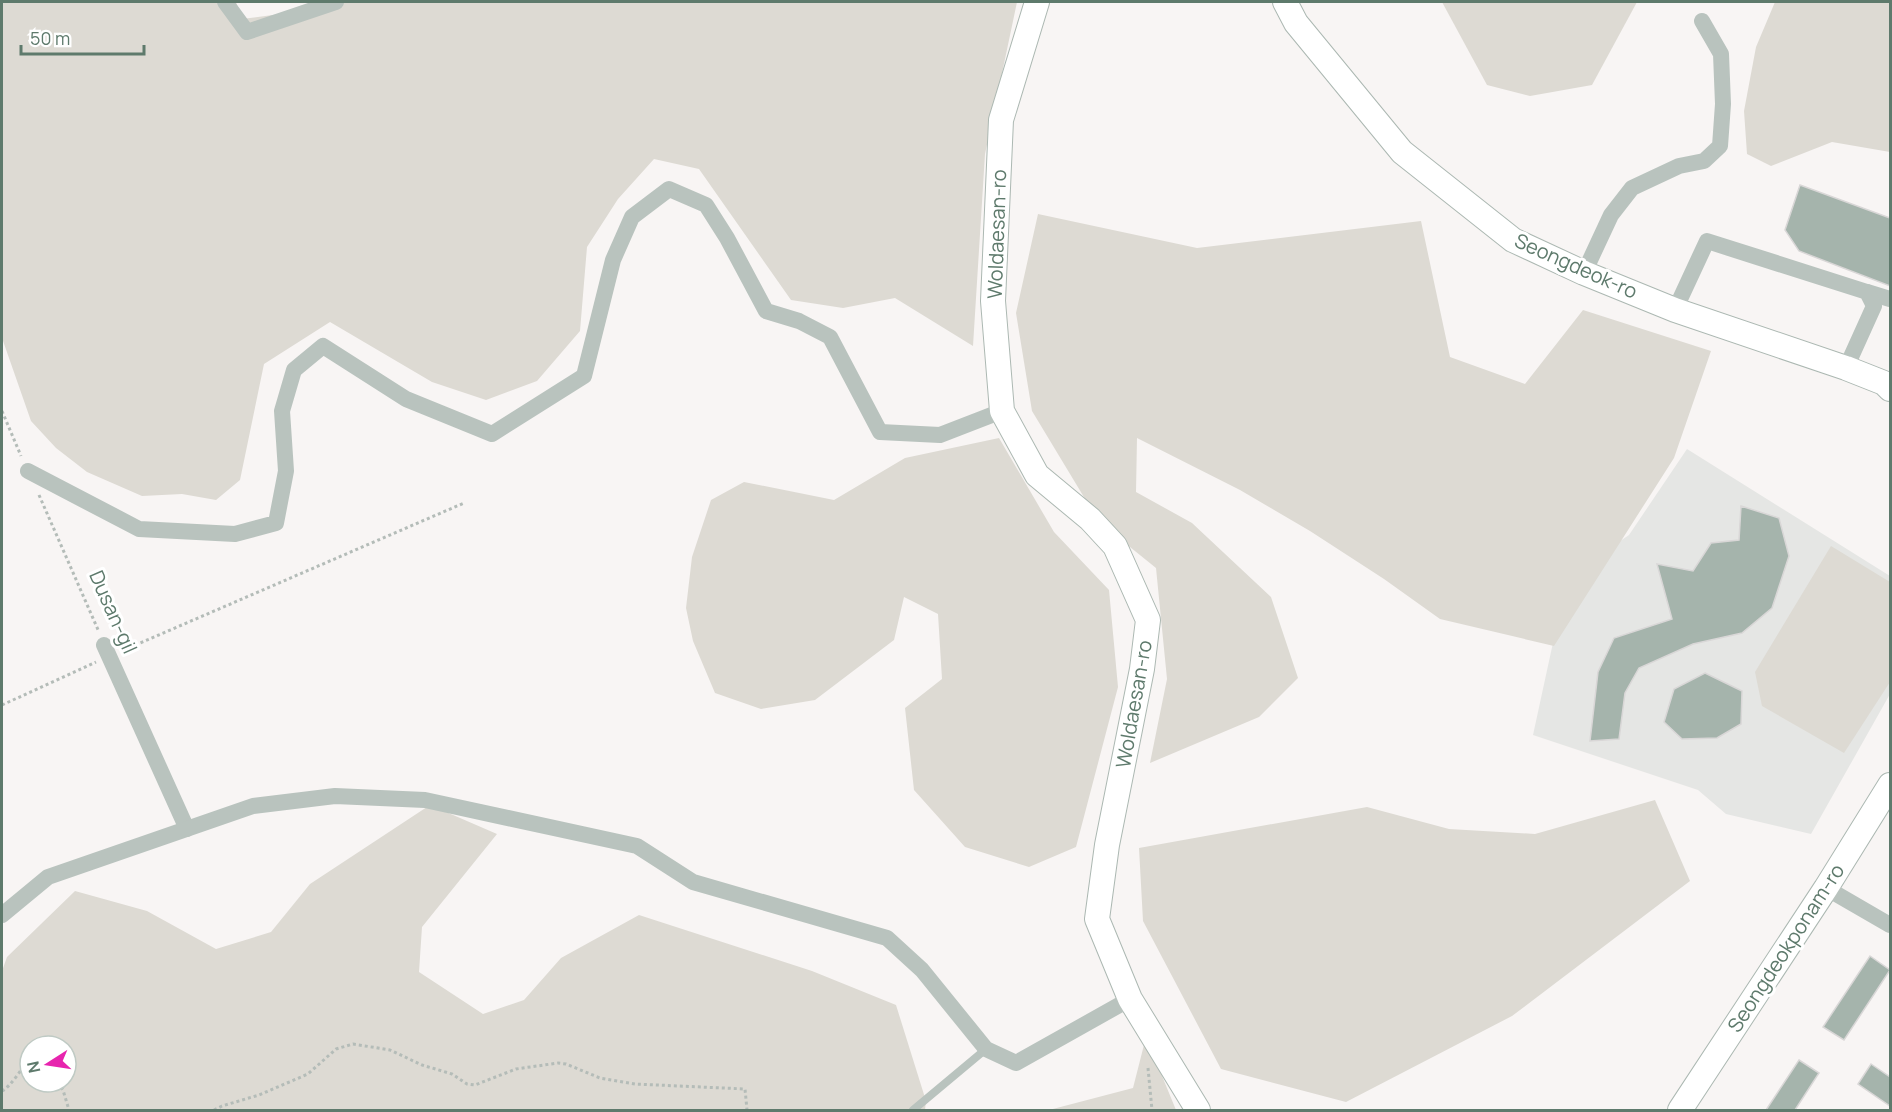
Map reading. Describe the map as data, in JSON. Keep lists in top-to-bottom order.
{
  "streets": {
    "street": [
      "Woldaesan-ro",
      "Seongdeok-ro",
      "Dusan-gil",
      "Seongdeokponam-ro"
    ]
  },
  "scale_bar": "50 m",
  "north": "left"
}
